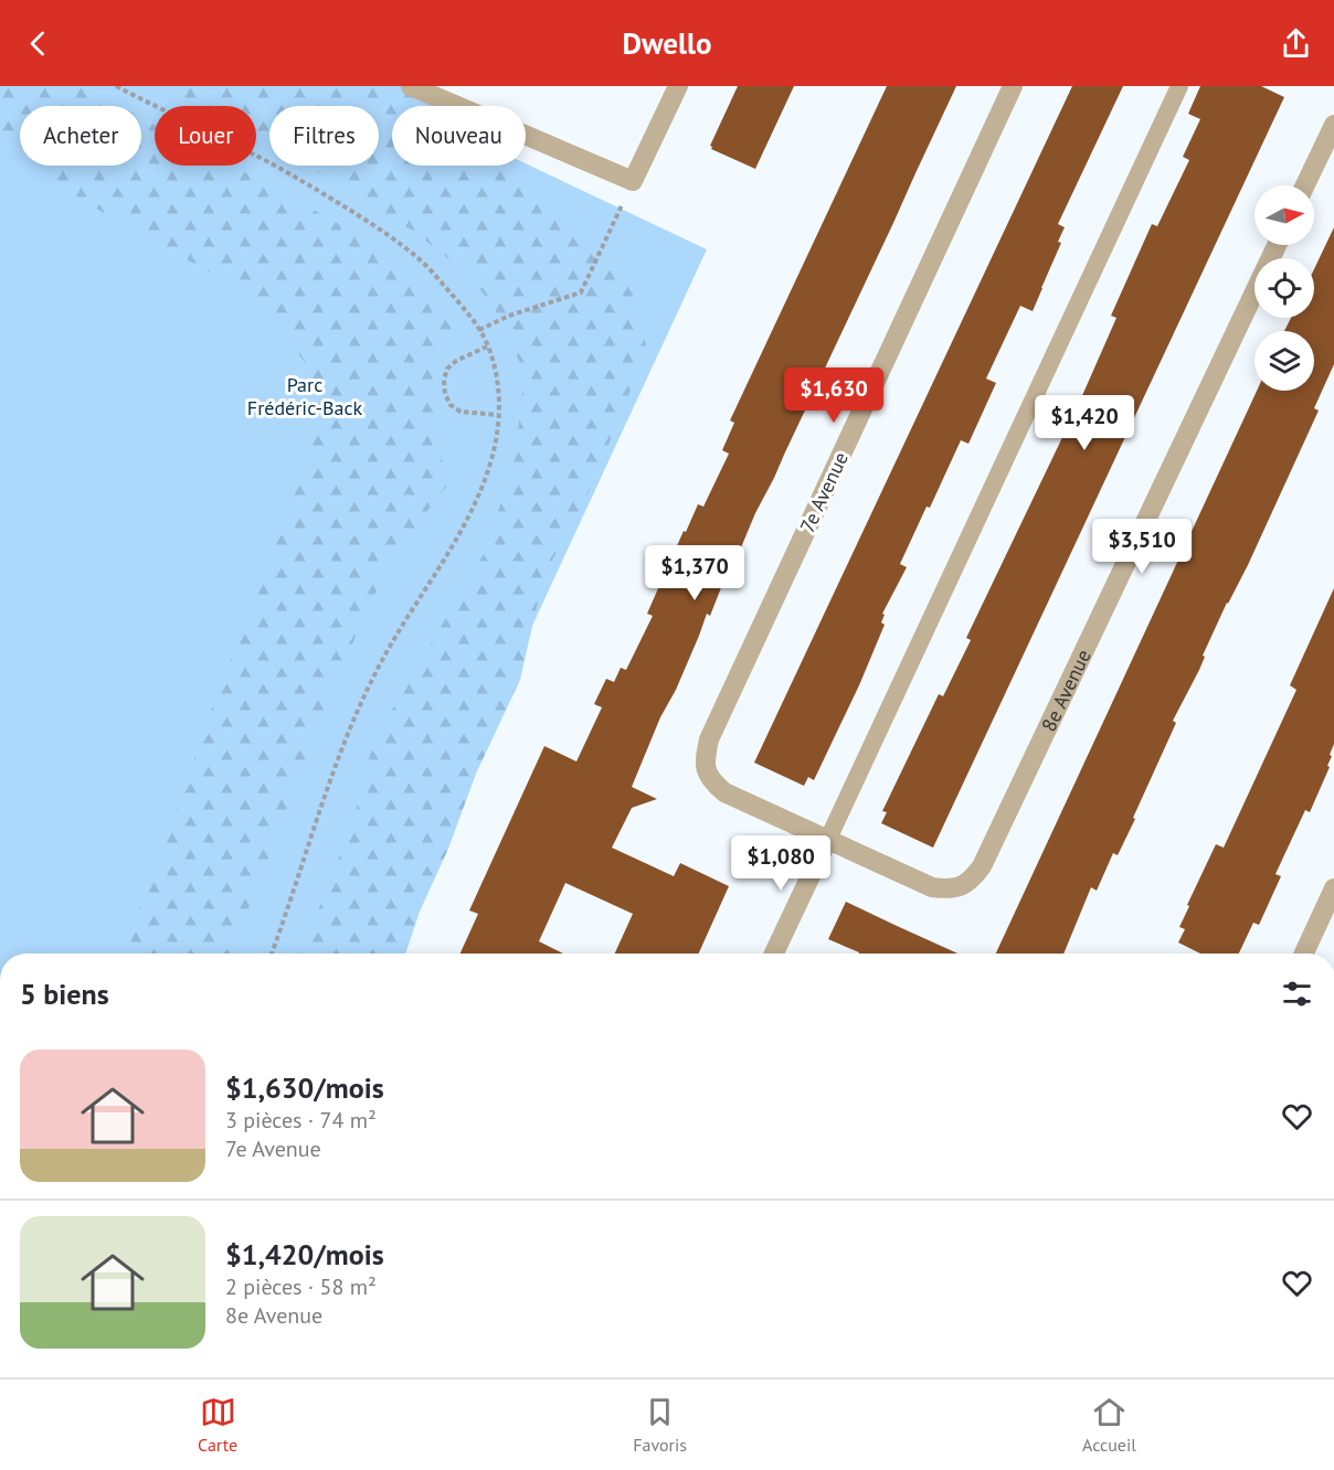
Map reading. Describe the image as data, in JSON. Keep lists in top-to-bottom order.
{
  "streets": {
    "street": ["7e Avenue", "8e Avenue"]
  },
  "crossings": [
    ["7e Avenue", "8e Avenue"]
  ],
  "parks": ["Parc Frédéric-Back"],
  "north": "right",
  "page": {
    "header": "Dwello",
    "chip": [
      "Acheter",
      "Louer",
      "Filtres",
      "Nouveau"
    ],
    "price": [
      "$1,630",
      "$1,420",
      "$3,510",
      "$1,370",
      "$1,080"
    ],
    "heading": "5 biens",
    "list": [
      {
        "name": "$1,630/mois",
        "note": "3 pièces · 74 m² · 7e Avenue"
      },
      {
        "name": "$1,420/mois",
        "note": "2 pièces · 58 m² · 8e Avenue"
      }
    ],
    "tabs": ["Carte", "Favoris", "Accueil"]
  }
}
